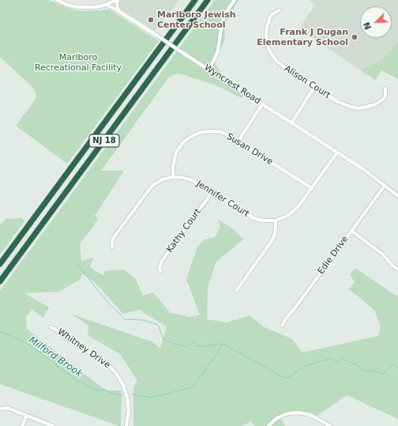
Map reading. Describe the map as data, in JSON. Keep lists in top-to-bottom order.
{
  "streets": {
    "highway": ["NJ 18"],
    "street": [
      "Alison Court",
      "Wyncrest Road",
      "Susan Drive",
      "Jennifer Court",
      "Kathy Court",
      "Edie Drive",
      "Whitney Drive"
    ]
  },
  "crossings": [
    ["Wyncrest Road", "Jennifer Court"],
    ["Wyncrest Road", "Edie Drive"],
    ["Susan Drive", "Jennifer Court"],
    ["Jennifer Court", "Kathy Court"]
  ],
  "water": ["Milford Brook"],
  "parks": ["Marlboro Recreational Facility"],
  "places": ["Marlboro Jewish Center School", "Frank J Dugan Elementary School"],
  "north": "bottom left"
}
